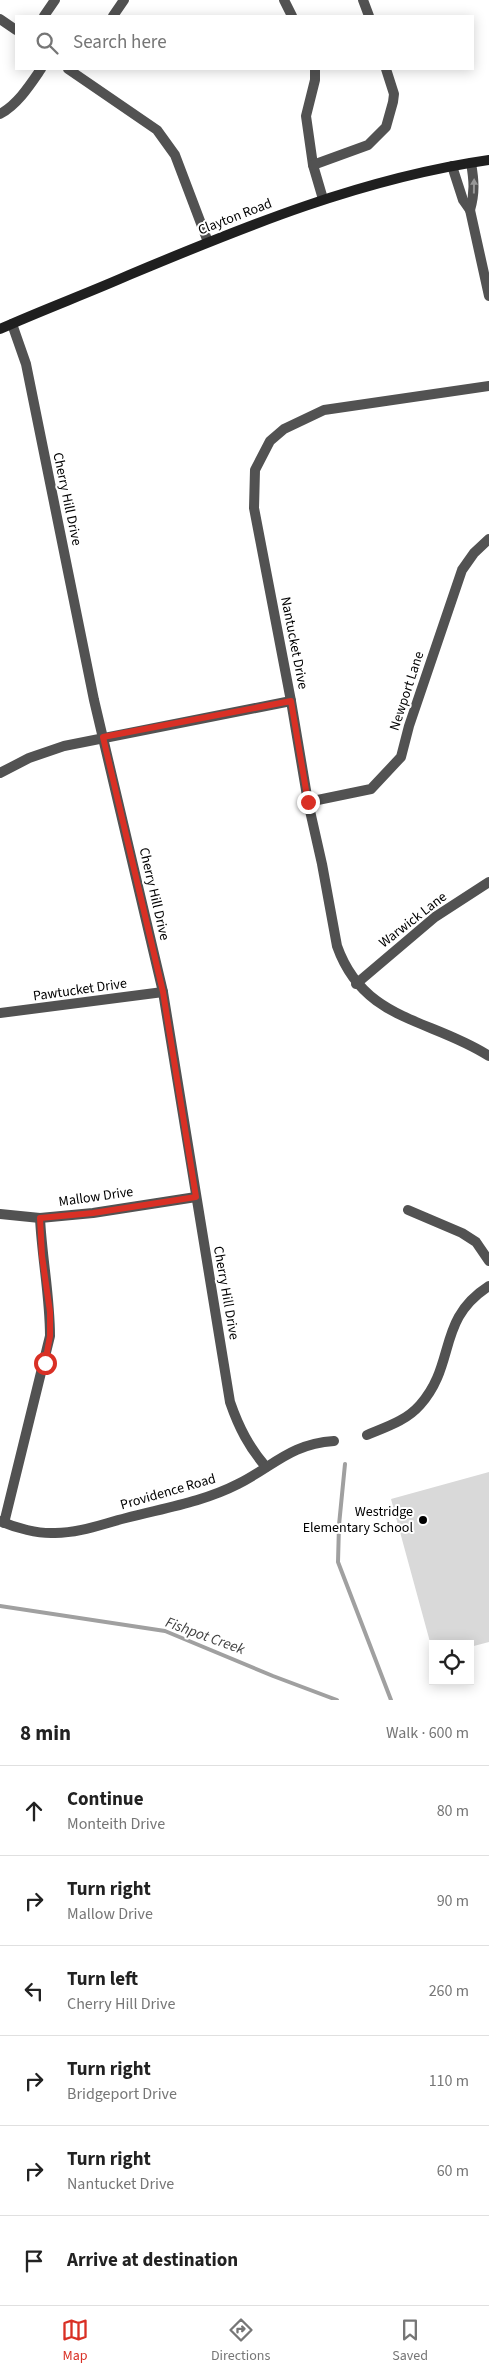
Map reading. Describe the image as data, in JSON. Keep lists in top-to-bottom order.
{
  "streets": {
    "main road": ["Clayton Road"],
    "street": [
      "Cherry Hill Drive",
      "Nantucket Drive",
      "Newport Lane",
      "Warwick Lane",
      "Pawtucket Drive",
      "Mallow Drive",
      "Providence Road"
    ]
  },
  "crossings": [
    ["Clayton Road", "Cherry Hill Drive"],
    ["Cherry Hill Drive", "Pawtucket Drive"],
    ["Cherry Hill Drive", "Mallow Drive"],
    ["Cherry Hill Drive", "Providence Road"],
    ["Nantucket Drive", "Newport Lane"],
    ["Nantucket Drive", "Warwick Lane"]
  ],
  "water": ["Fishpot Creek"],
  "places": ["Westridge Elementary School"],
  "page": {
    "search": "Search here",
    "heading": ["8 min", "Walk · 600 m"],
    "list": [
      ["Continue", "Monteith Drive", "80 m"],
      ["Turn right", "Mallow Drive", "90 m"],
      ["Turn left", "Cherry Hill Drive", "260 m"],
      ["Turn right", "Bridgeport Drive", "110 m"],
      ["Turn right", "Nantucket Drive", "60 m"],
      "Arrive at destination"
    ],
    "nav": ["Map", "Directions", "Saved"]
  }
}
